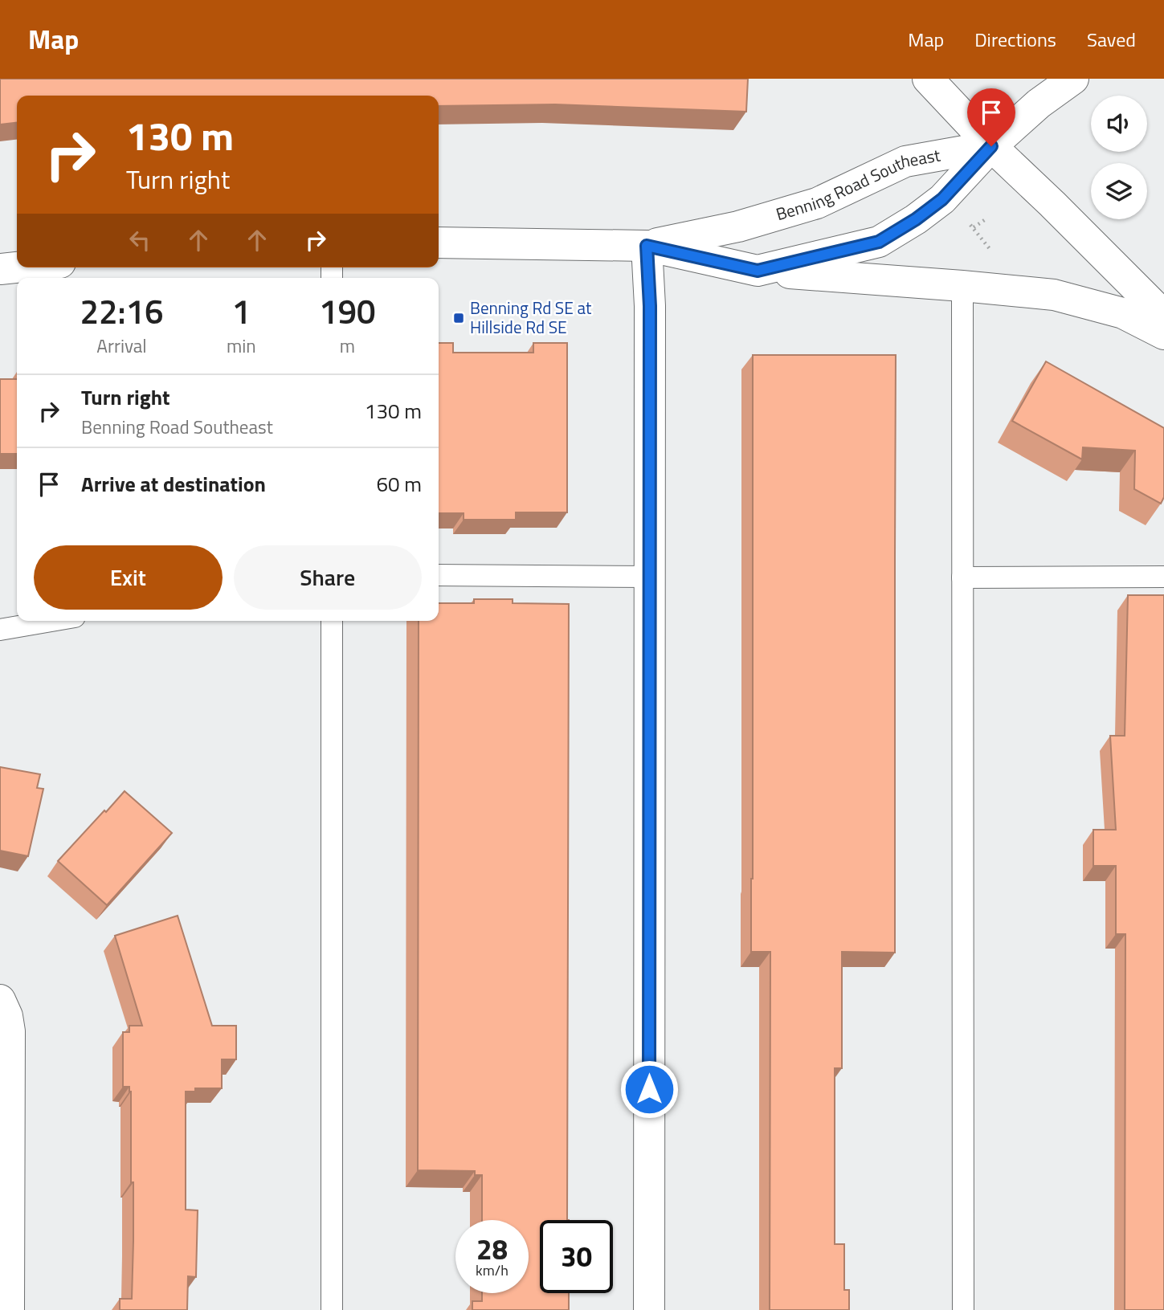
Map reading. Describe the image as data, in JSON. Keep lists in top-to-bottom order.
{
  "streets": {
    "main road": ["Benning Road Southeast"]
  },
  "places": {
    "transit": ["Benning Rd SE at Hillside Rd SE"]
  },
  "page": {
    "header": "Map",
    "nav": ["Map", "Directions", "Saved"],
    "turn": ["130 m", "Turn right"],
    "eta": [
      "22:16",
      "Arrival",
      "1",
      "min",
      "190",
      "m"
    ],
    "list": [
      {
        "name": "Turn right",
        "note": "Benning Road Southeast",
        "value": "130 m"
      },
      {
        "name": "Arrive at destination",
        "value": "60 m"
      }
    ],
    "buttons": ["Exit", "Share"],
    "speed": "28 km/h",
    "limit": "30"
  }
}
